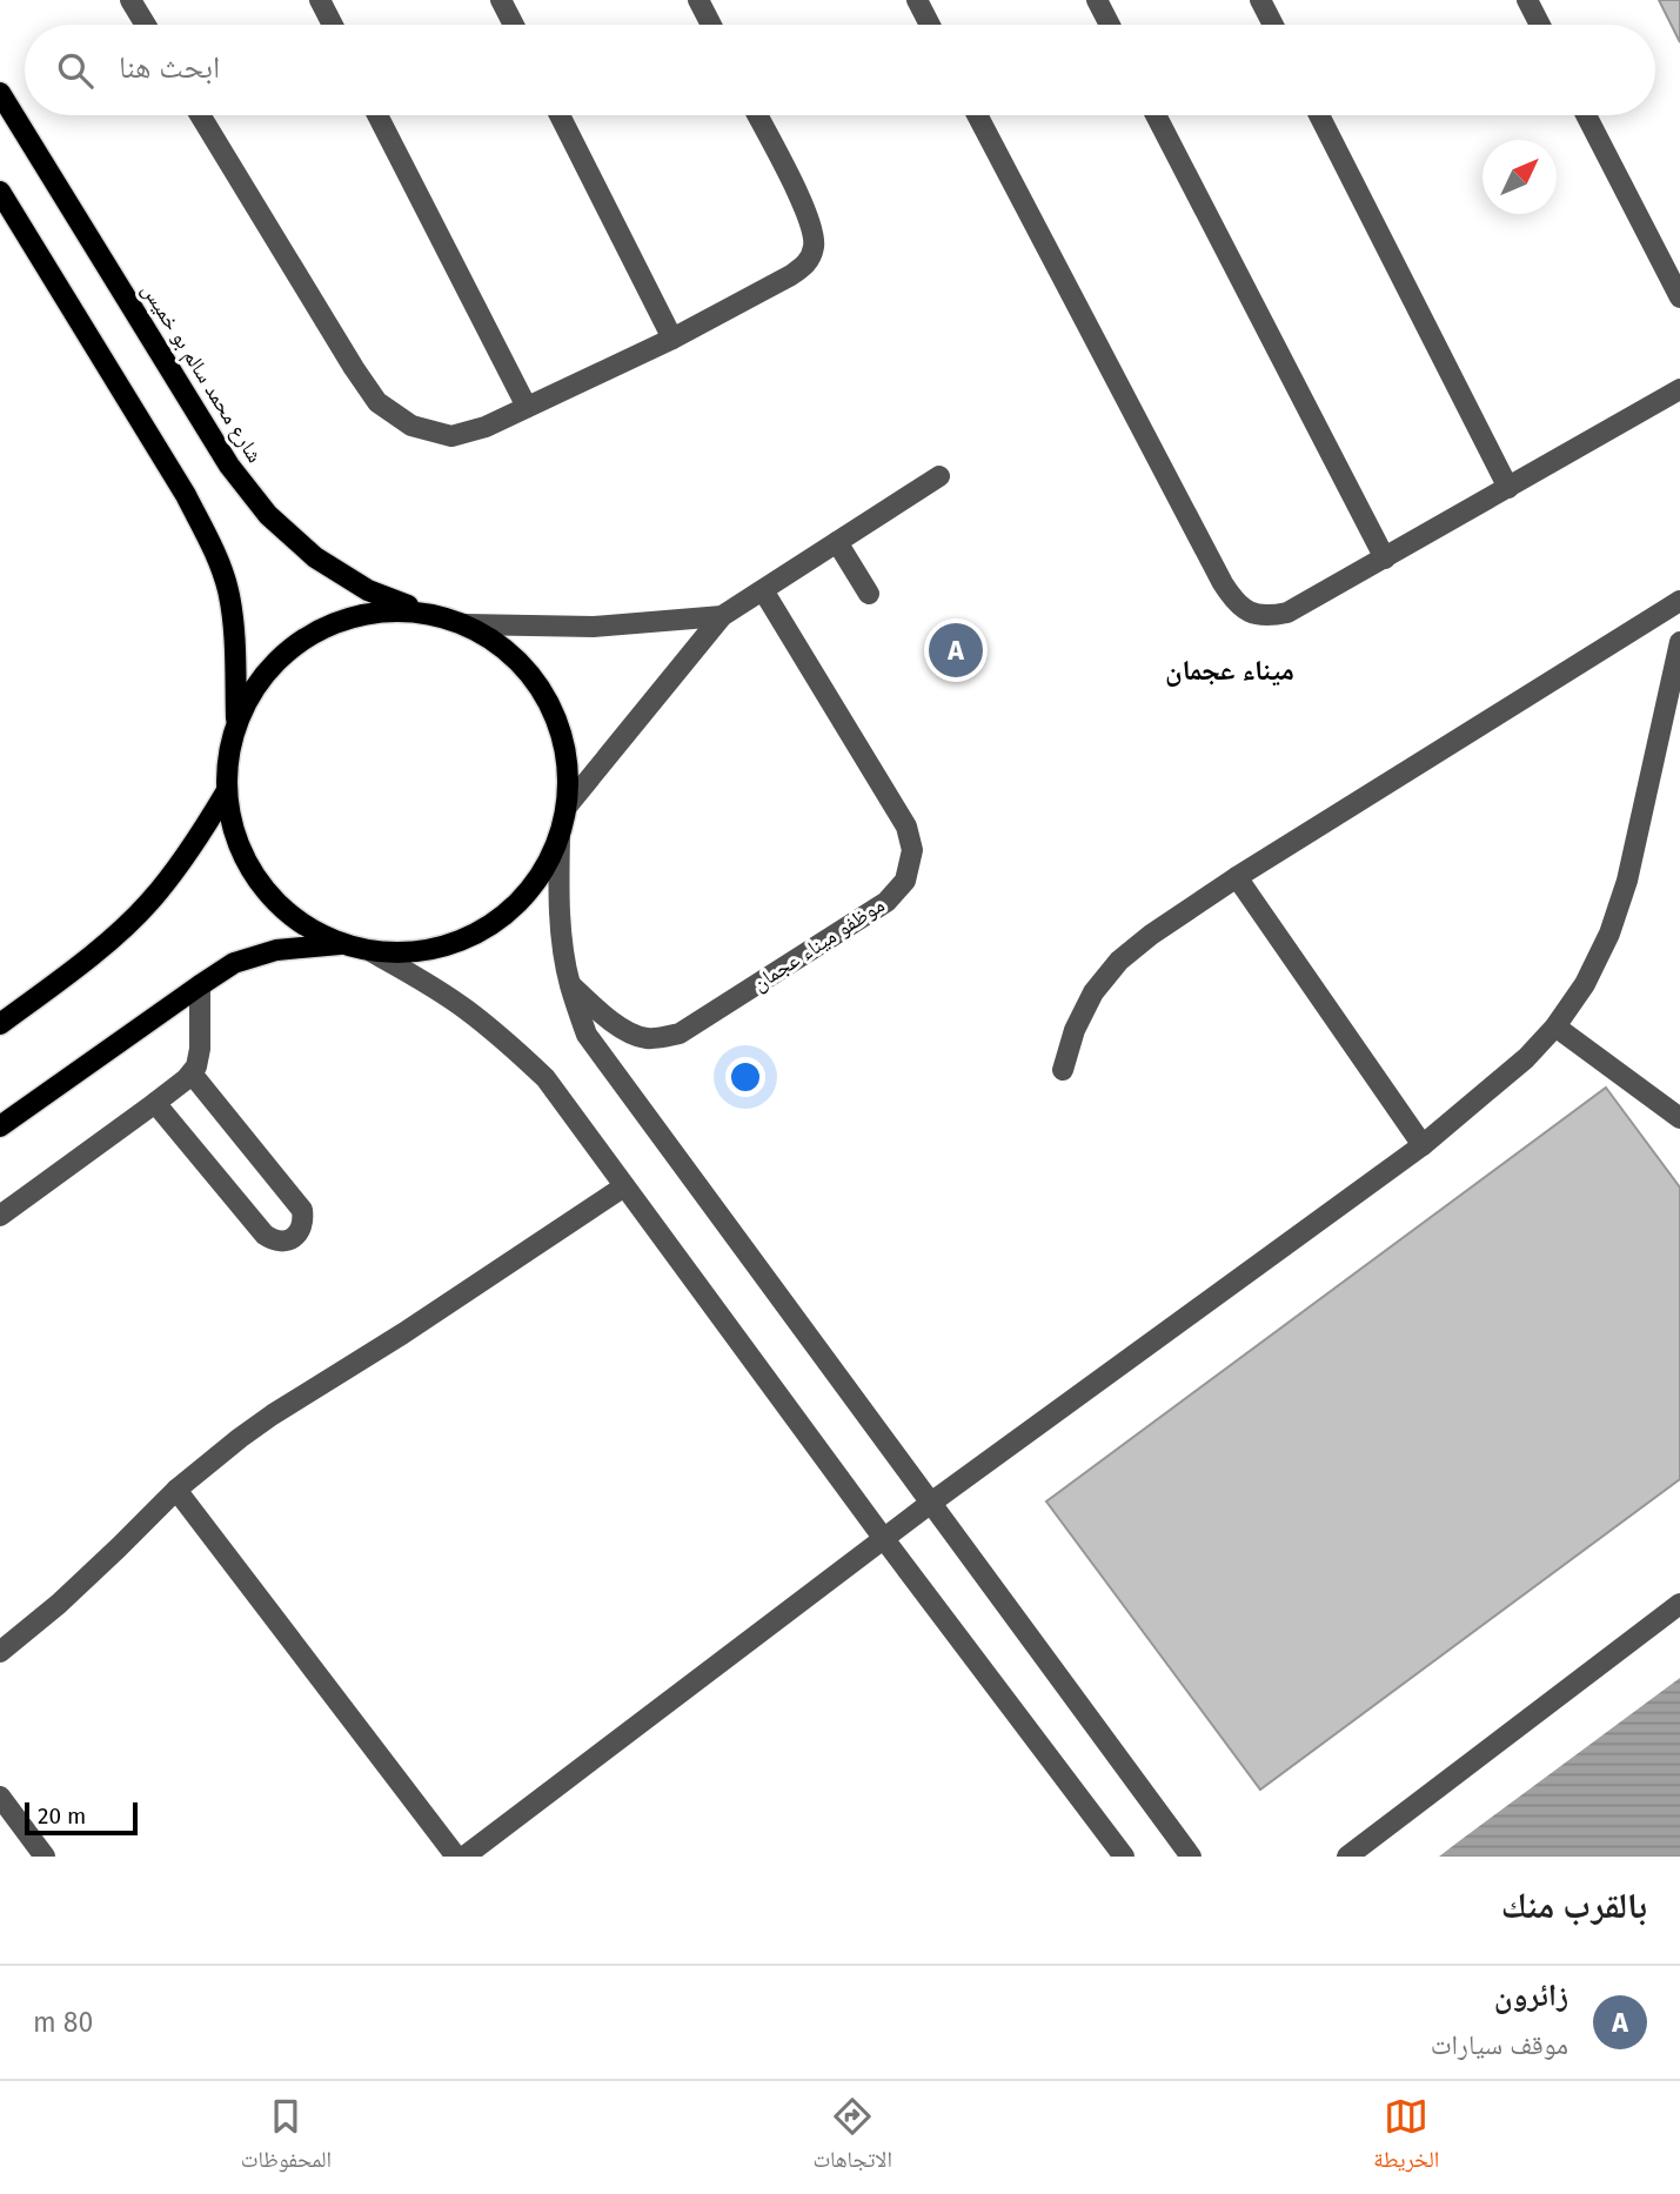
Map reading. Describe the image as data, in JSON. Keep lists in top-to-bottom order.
{
  "streets": {
    "main road": ["شارع محمد سالم بو خميس"],
    "lane": ["موظفو ميناء عجمان"]
  },
  "districts": ["ميناء عجمان"],
  "scale_bar": "20 m",
  "north": "top right",
  "page": {
    "search": "ابحث هنا",
    "pins": "A",
    "scale": "20 m",
    "heading": "بالقرب منك",
    "list": [
      {
        "mark": "A",
        "name": "زائرون",
        "note": "موقف سيارات",
        "value": "80 m"
      }
    ],
    "nav": ["الخريطة", "الاتجاهات", "المحفوظات"]
  }
}
